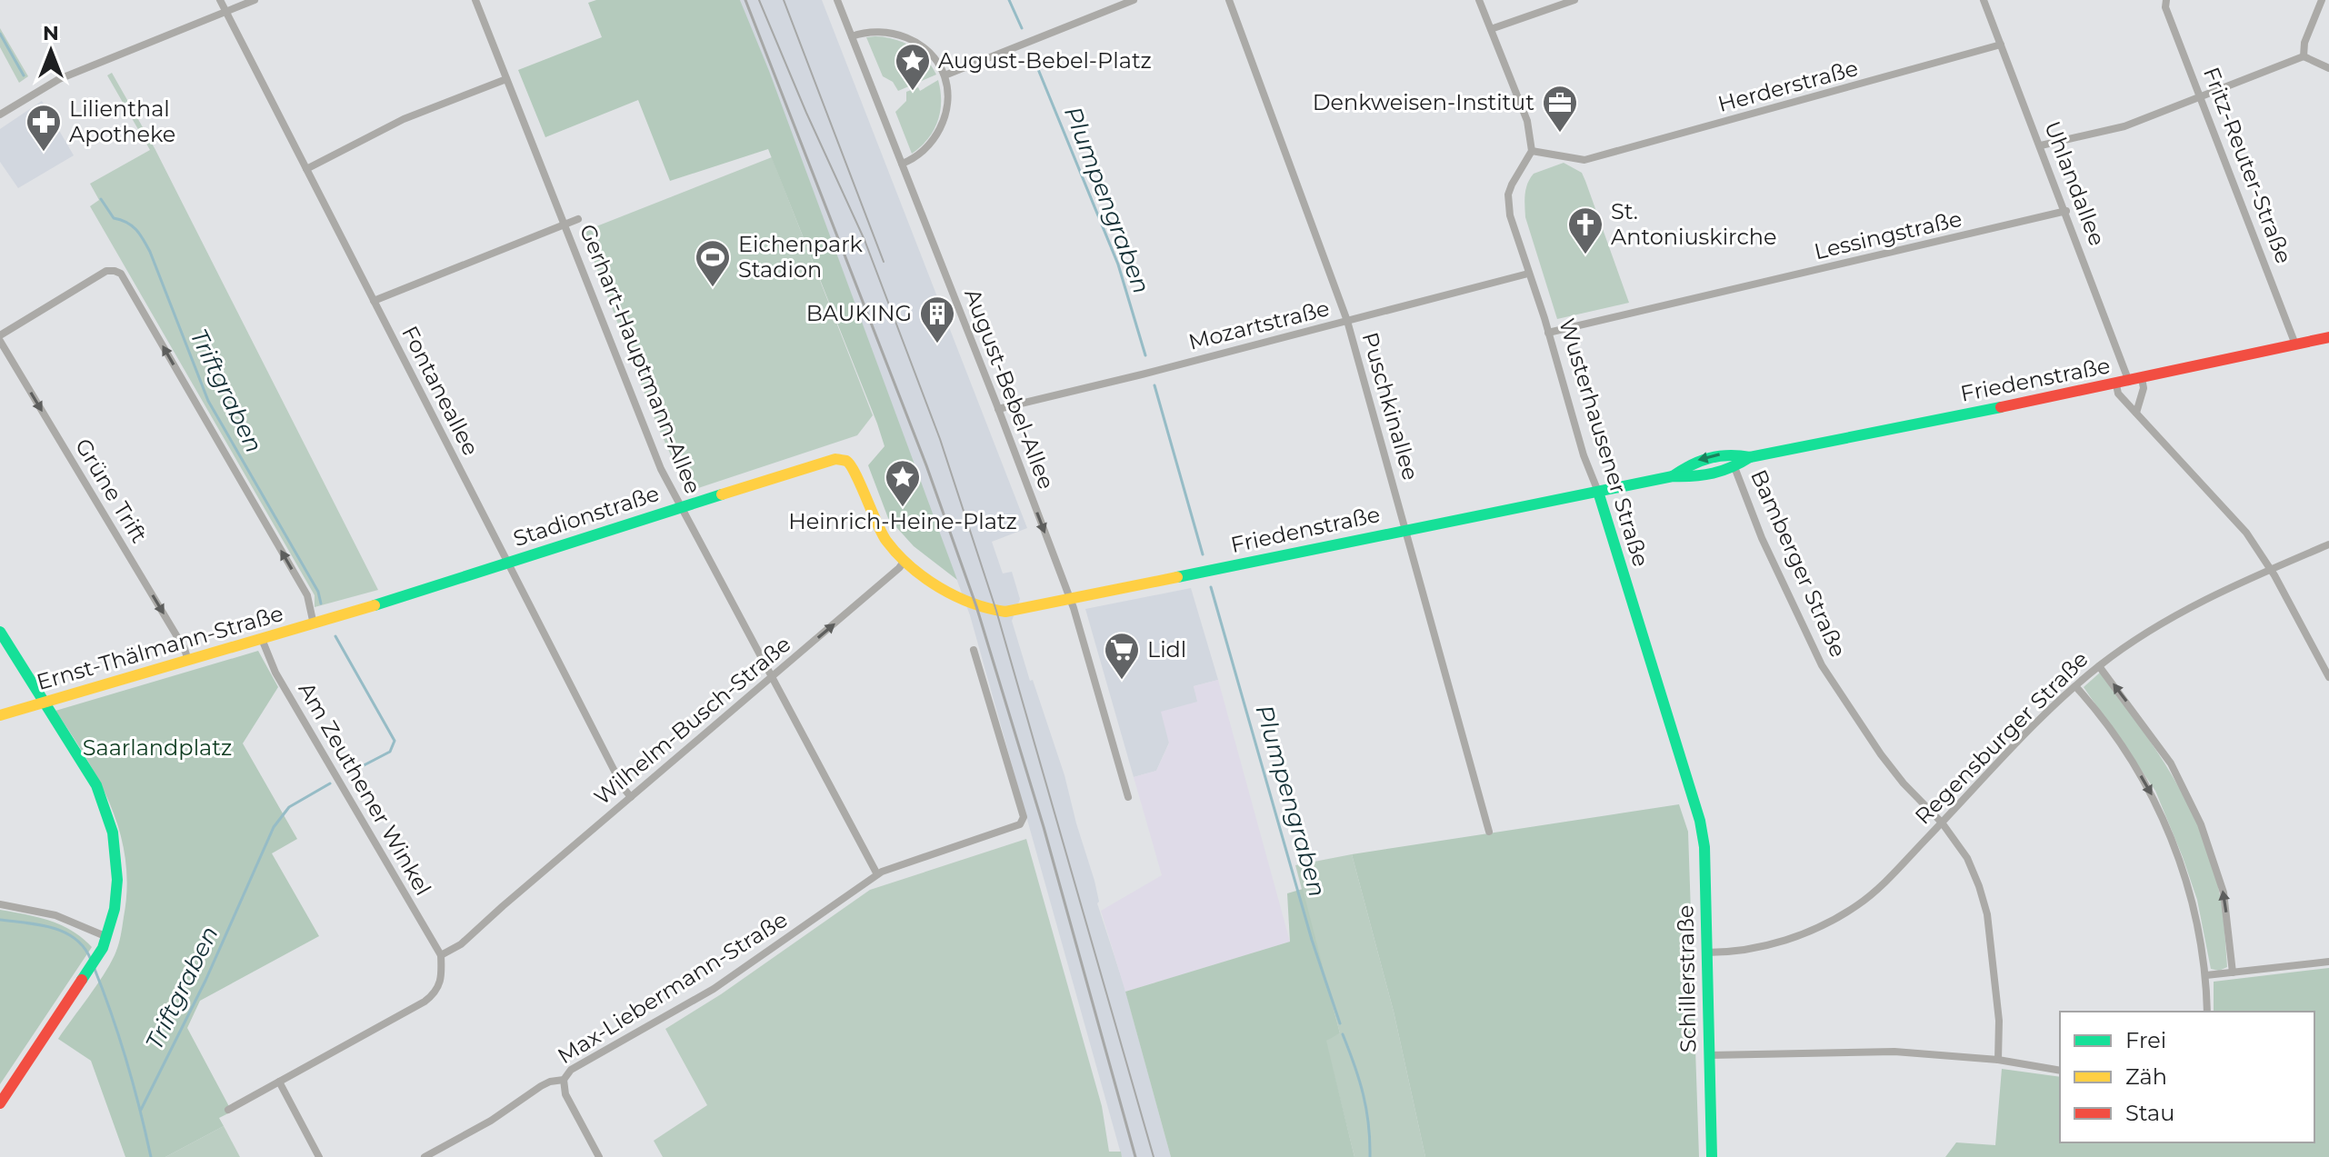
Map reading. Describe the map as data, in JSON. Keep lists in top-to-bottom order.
{
  "streets": {
    "street": [
      "Herderstraße",
      "Fritz-Reuter-Straße",
      "Uhlandallee",
      "Lessingstraße",
      "Mozartstraße",
      "Gerhart-Hauptmann-Allee",
      "Friedenstraße",
      "August-Bebel-Allee",
      "Fontaneallee",
      "Puschkinallee",
      "Wusterhausener Straße",
      "Grüne Trift",
      "Stadionstraße",
      "Bamberger Straße",
      "Ernst-Thälmann-Straße",
      "Wilhelm-Busch-Straße",
      "Regensburger Straße",
      "Am Zeuthener Winkel",
      "Schillerstraße",
      "Max-Liebermann-Straße"
    ]
  },
  "crossings": [
    ["Herderstraße", "Uhlandallee"],
    ["Herderstraße", "Wusterhausener Straße"],
    ["Fritz-Reuter-Straße", "Friedenstraße"],
    ["Uhlandallee", "Lessingstraße"],
    ["Uhlandallee", "Friedenstraße"],
    ["Lessingstraße", "Wusterhausener Straße"],
    ["Mozartstraße", "August-Bebel-Allee"],
    ["Mozartstraße", "Puschkinallee"],
    ["Mozartstraße", "Wusterhausener Straße"],
    ["Gerhart-Hauptmann-Allee", "Stadionstraße"],
    ["Gerhart-Hauptmann-Allee", "Wilhelm-Busch-Straße"],
    ["Gerhart-Hauptmann-Allee", "Max-Liebermann-Straße"],
    ["Friedenstraße", "August-Bebel-Allee"],
    ["Friedenstraße", "Puschkinallee"],
    ["Friedenstraße", "Wusterhausener Straße"],
    ["Friedenstraße", "Stadionstraße"],
    ["Friedenstraße", "Bamberger Straße"],
    ["Friedenstraße", "Wilhelm-Busch-Straße"],
    ["Fontaneallee", "Stadionstraße"],
    ["Fontaneallee", "Wilhelm-Busch-Straße"],
    ["Wusterhausener Straße", "Schillerstraße"],
    ["Grüne Trift", "Ernst-Thälmann-Straße"],
    ["Stadionstraße", "Ernst-Thälmann-Straße"],
    ["Bamberger Straße", "Regensburger Straße"],
    ["Ernst-Thälmann-Straße", "Am Zeuthener Winkel"],
    ["Wilhelm-Busch-Straße", "Am Zeuthener Winkel"],
    ["Regensburger Straße", "Schillerstraße"]
  ],
  "one_way": ["Grüne Trift"],
  "water": ["Plumpengraben", "Triftgraben"],
  "parks": ["Saarlandplatz"],
  "places": {
    "place": ["August-Bebel-Platz", "Heinrich-Heine-Platz"],
    "office": ["Denkweisen-Institut"],
    "pharmacy": ["Lilienthal Apotheke"],
    "church": ["St. Antoniuskirche"],
    "sports": ["Eichenpark Stadion"],
    "building": ["BAUKING"],
    "supermarket": ["Lidl"]
  },
  "legend": ["Frei", "Zäh", "Stau"],
  "north": "top"
}
